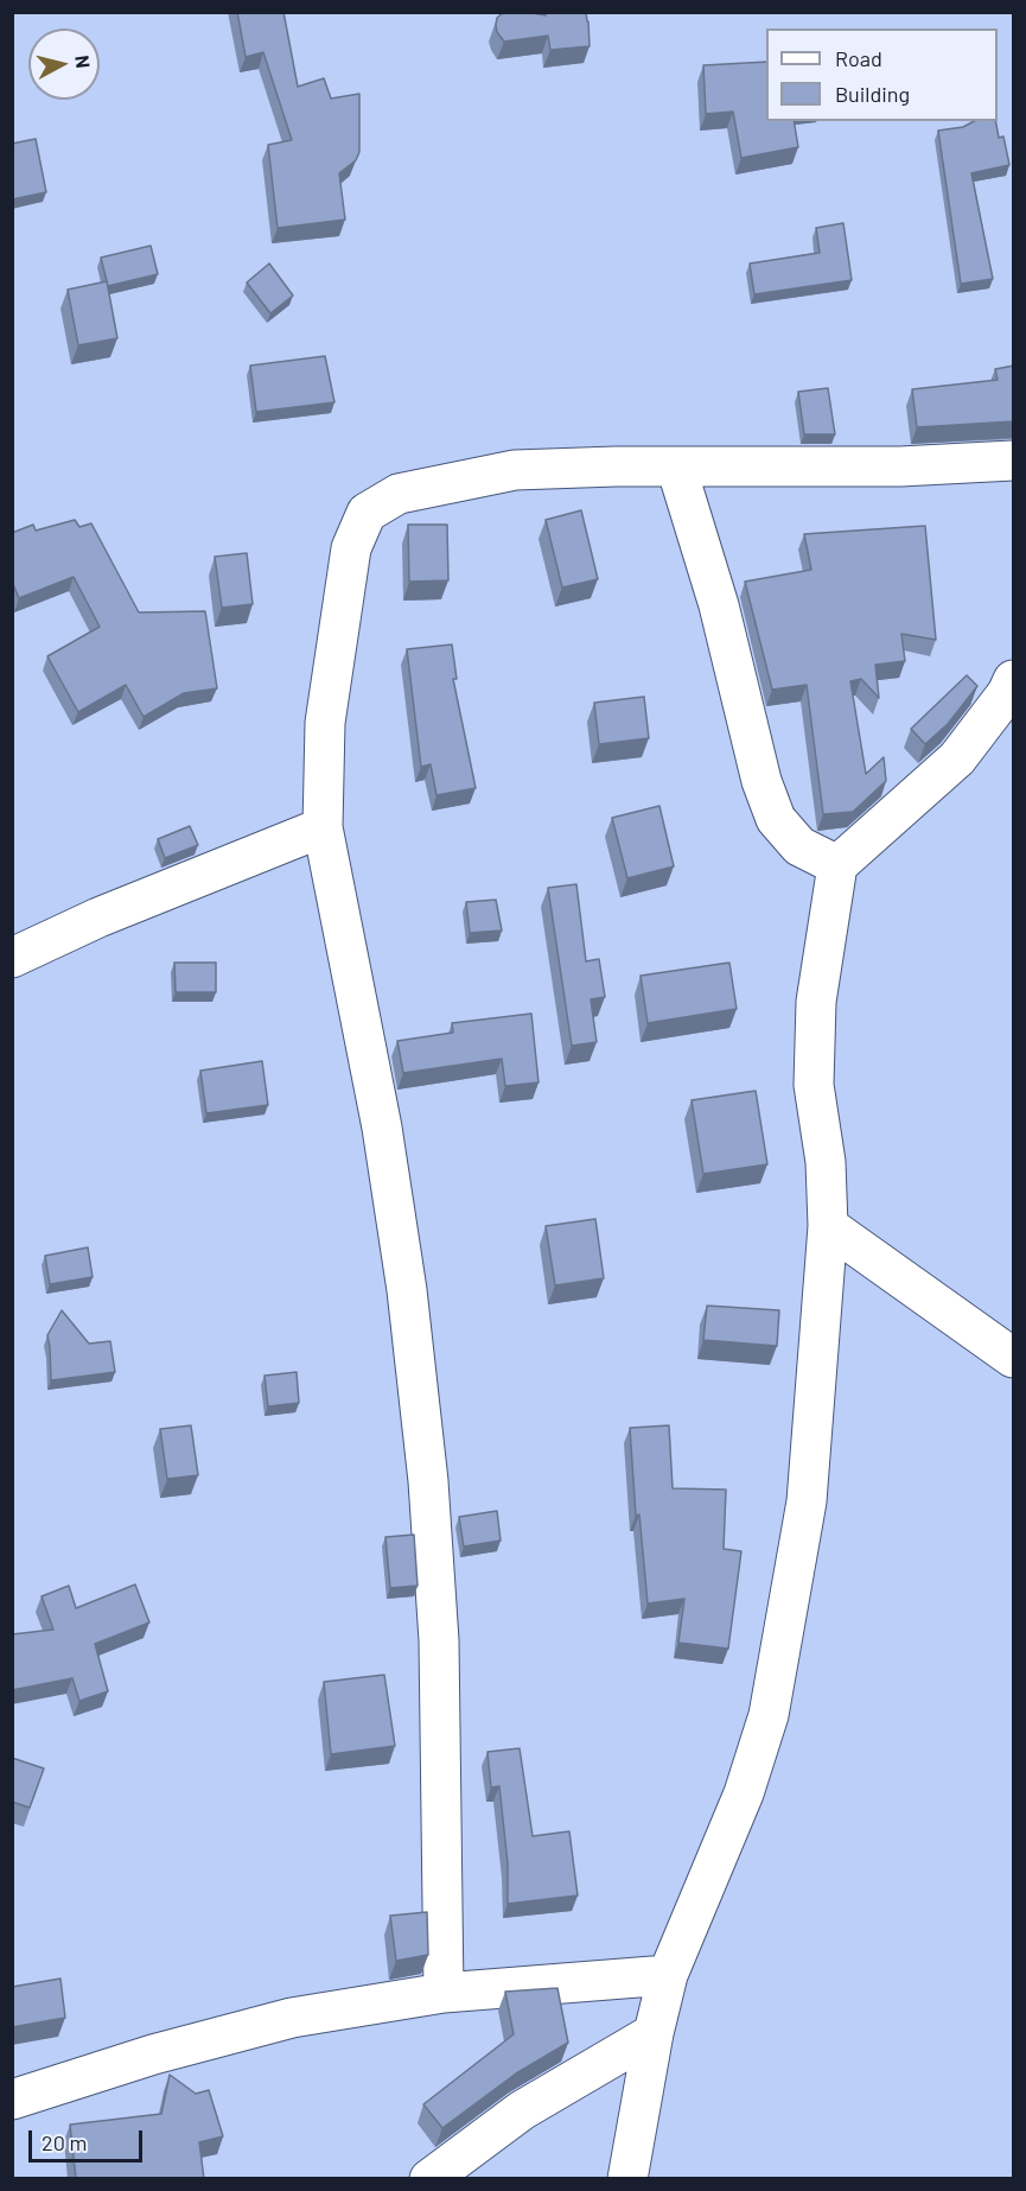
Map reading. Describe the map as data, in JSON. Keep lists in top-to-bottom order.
{
  "legend": ["Road", "Building"],
  "scale_bar": "20 m",
  "north": "right"
}
